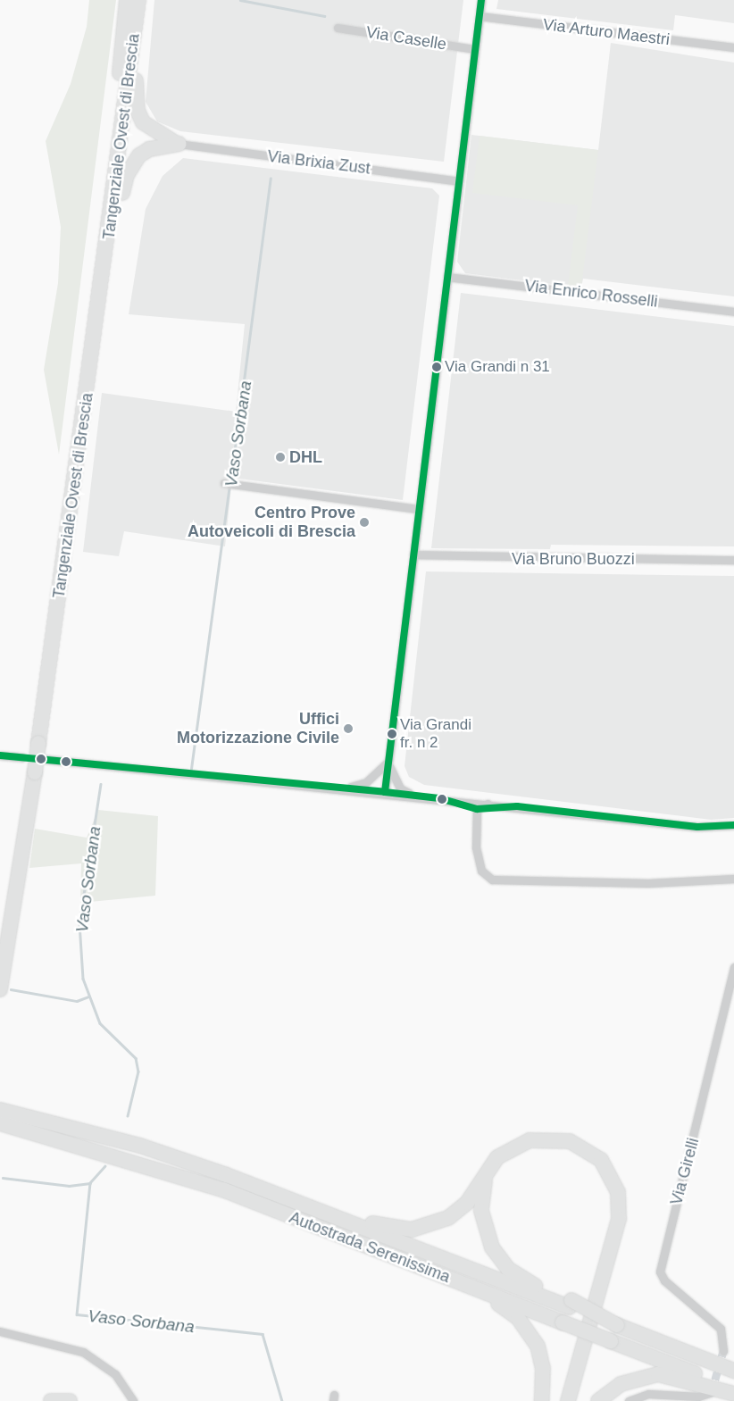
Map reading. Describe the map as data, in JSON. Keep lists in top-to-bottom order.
{
  "streets": {
    "highway": ["Tangenziale Ovest di Brescia", "Autostrada Serenissima"],
    "street": [
      "Via Arturo Maestri",
      "Via Caselle",
      "Via Brixia Zust",
      "Via Enrico Rosselli",
      "Via Bruno Buozzi",
      "Via Girelli"
    ]
  },
  "water": ["Vaso Sorbana"],
  "places": [
    "Via Grandi n 31",
    "DHL",
    "Centro Prove Autoveicoli di Brescia",
    "Uffici Motorizzazione Civile",
    "Via Grandi fr. n 2"
  ]
}
